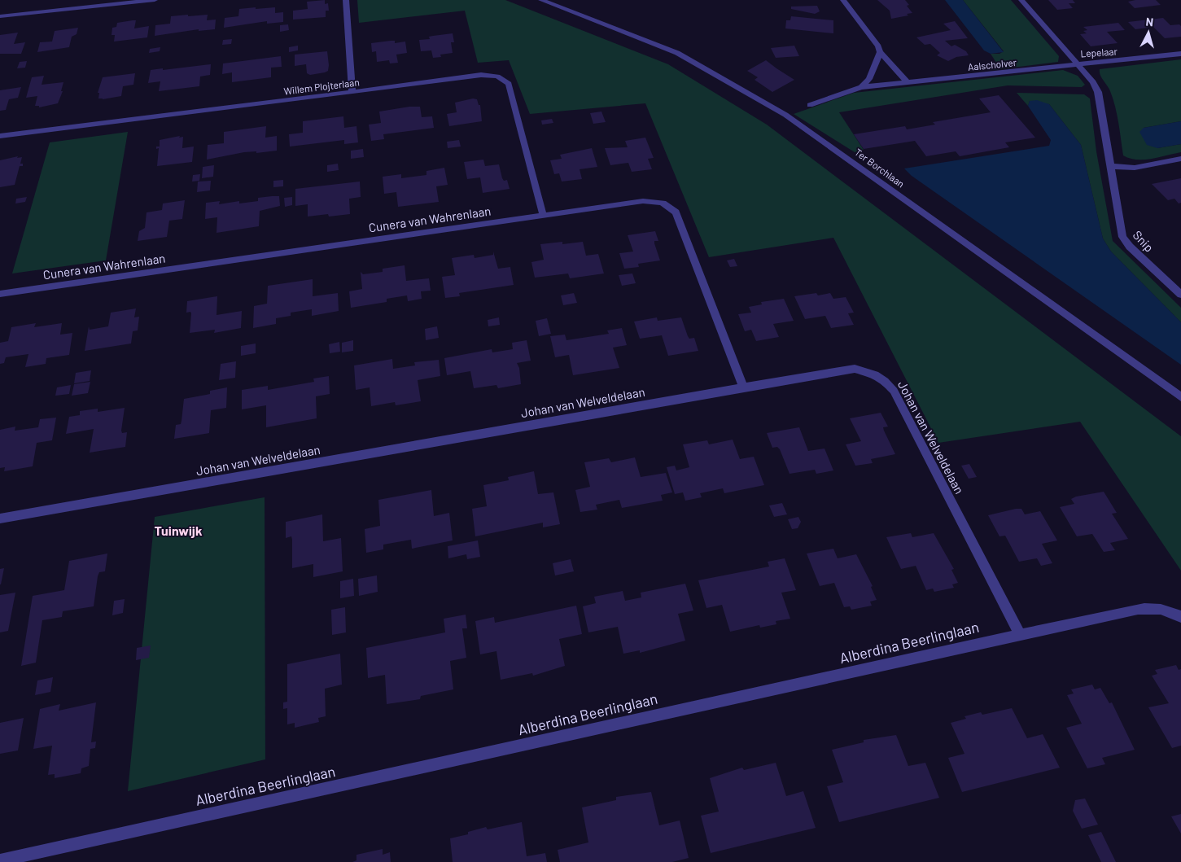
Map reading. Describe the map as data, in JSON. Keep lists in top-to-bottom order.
{
  "streets": {
    "street": [
      "Lepelaar",
      "Aalscholver",
      "Willem Plojterlaan",
      "Ter Borchlaan",
      "Cunera van Wahrenlaan",
      "Snip",
      "Johan van Welveldelaan",
      "Alberdina Beerlinglaan"
    ]
  },
  "crossings": [
    ["Lepelaar", "Aalscholver"],
    ["Lepelaar", "Snip"],
    ["Aalscholver", "Snip"],
    ["Willem Plojterlaan", "Cunera van Wahrenlaan"],
    ["Cunera van Wahrenlaan", "Johan van Welveldelaan"],
    ["Johan van Welveldelaan", "Alberdina Beerlinglaan"]
  ],
  "districts": ["Tuinwijk"],
  "north": "top"
}
